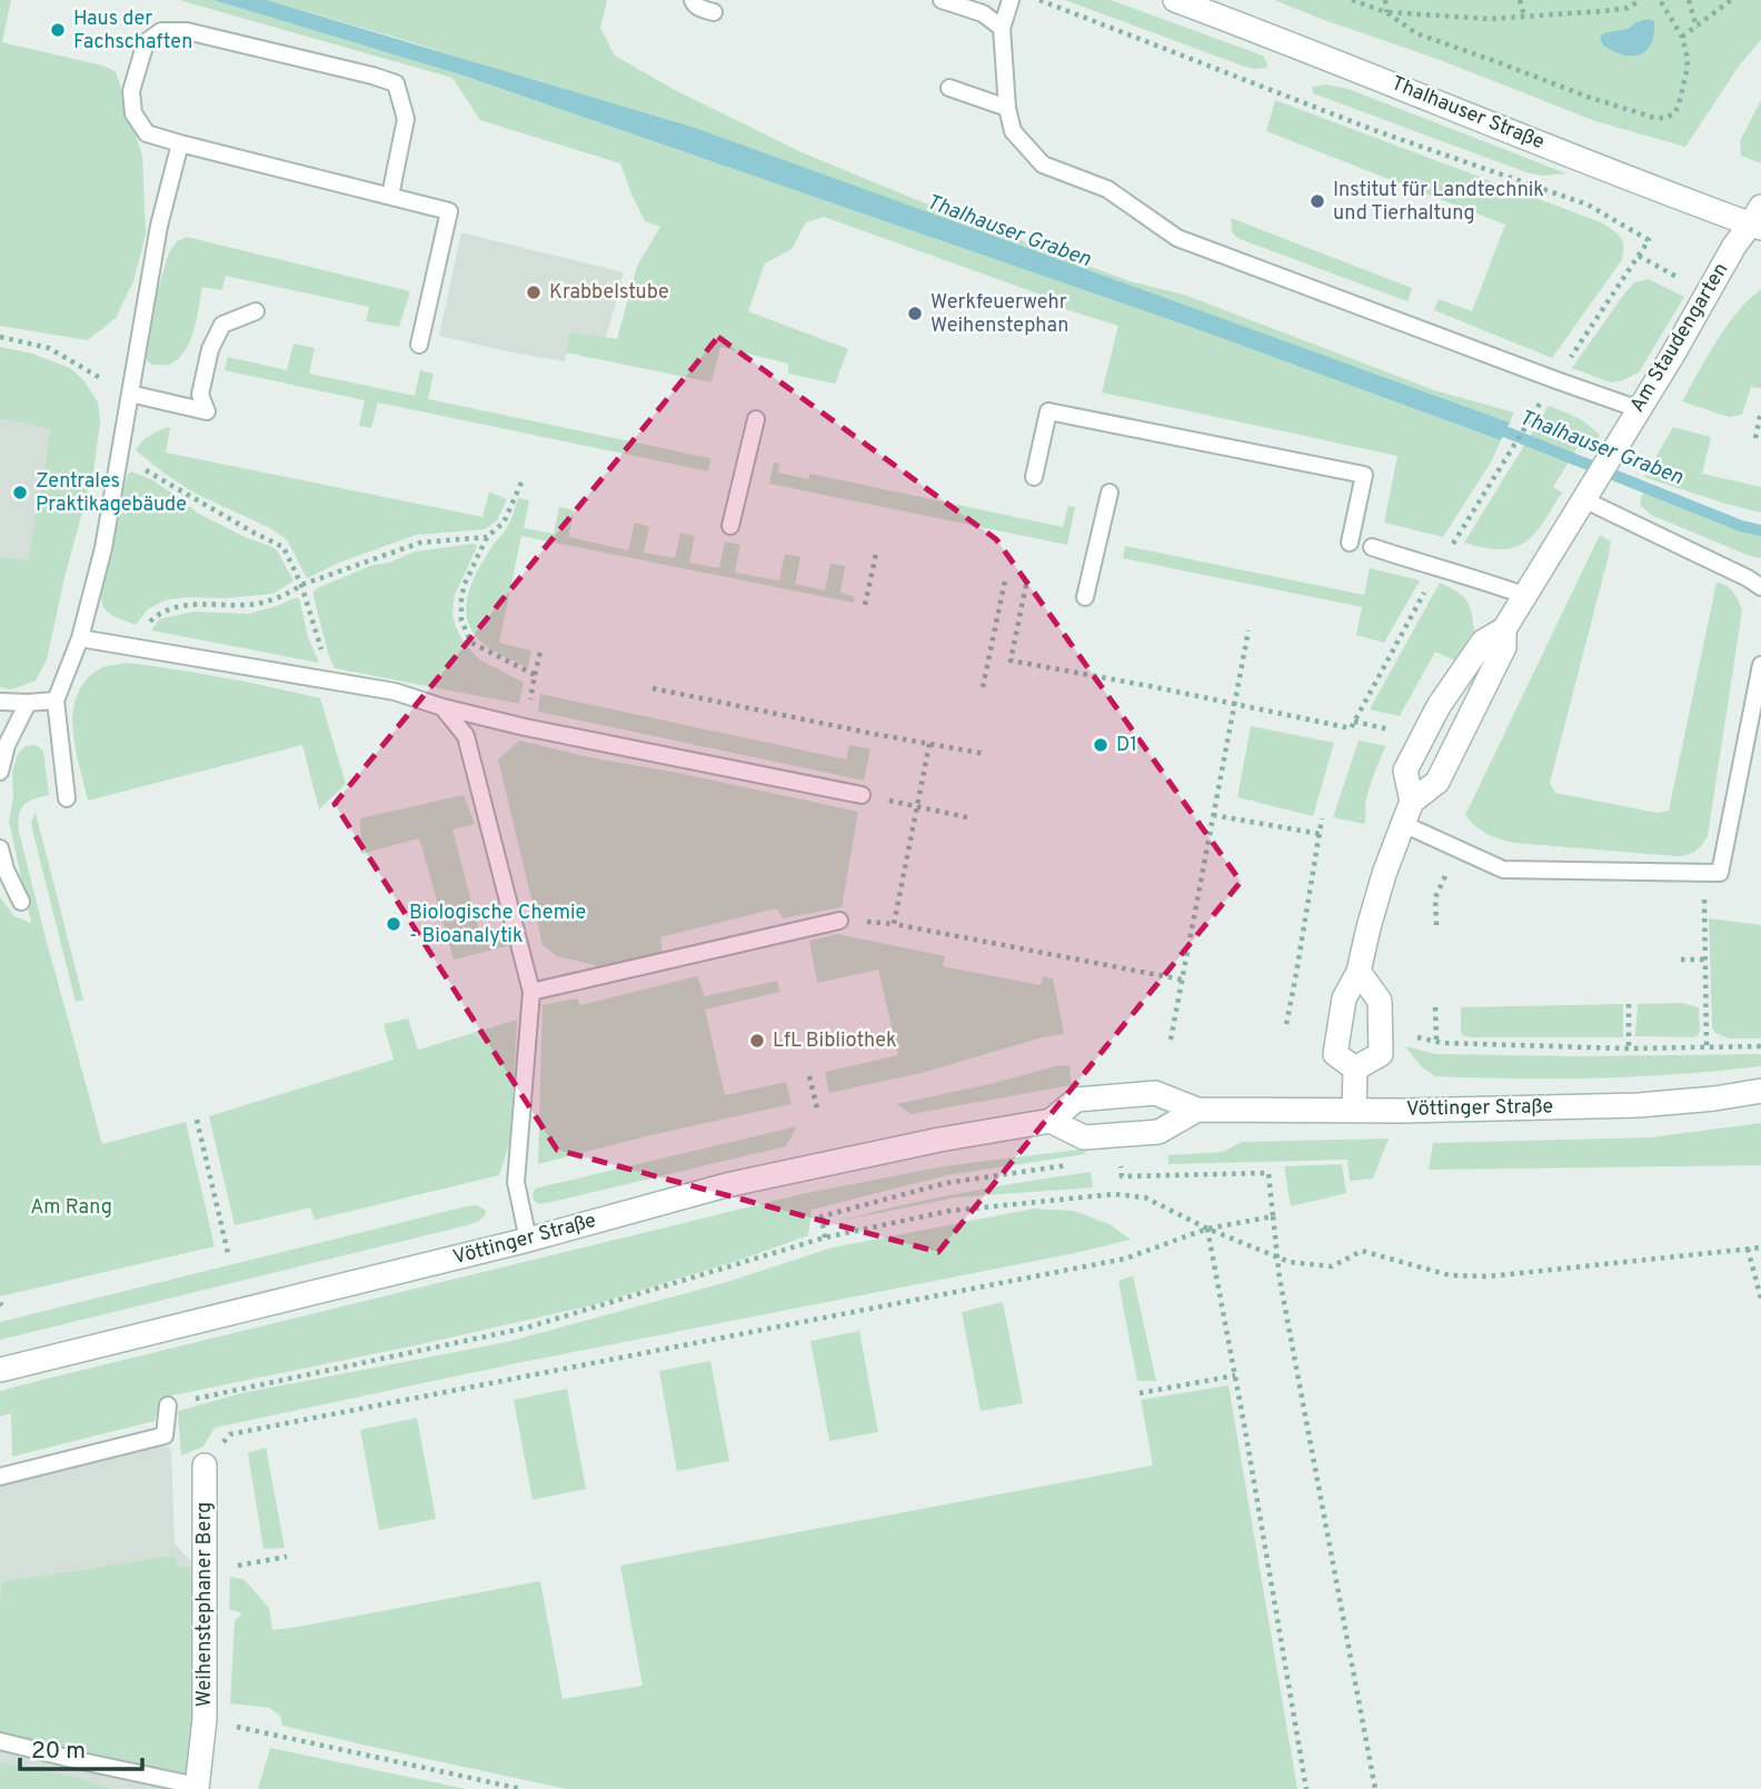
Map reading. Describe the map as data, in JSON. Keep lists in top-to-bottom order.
{
  "streets": {
    "main road": [
      "Thalhauser Straße",
      "Am Staudengarten",
      "Vöttinger Straße",
      "Weihenstephaner Berg"
    ]
  },
  "crossings": [
    ["Thalhauser Straße", "Am Staudengarten"]
  ],
  "water": ["Thalhauser Graben"],
  "parks": ["Am Rang"],
  "places": [
    "Haus der Fachschaften",
    "Institut für Landtechnik und Tierhaltung",
    "Krabbelstube",
    "Werkfeuerwehr Weihenstephan",
    "Zentrales Praktikagebäude",
    "D1",
    "Biologische Chemie - Bioanalytik",
    "LfL Bibliothek"
  ],
  "scale_bar": "20 m"
}
